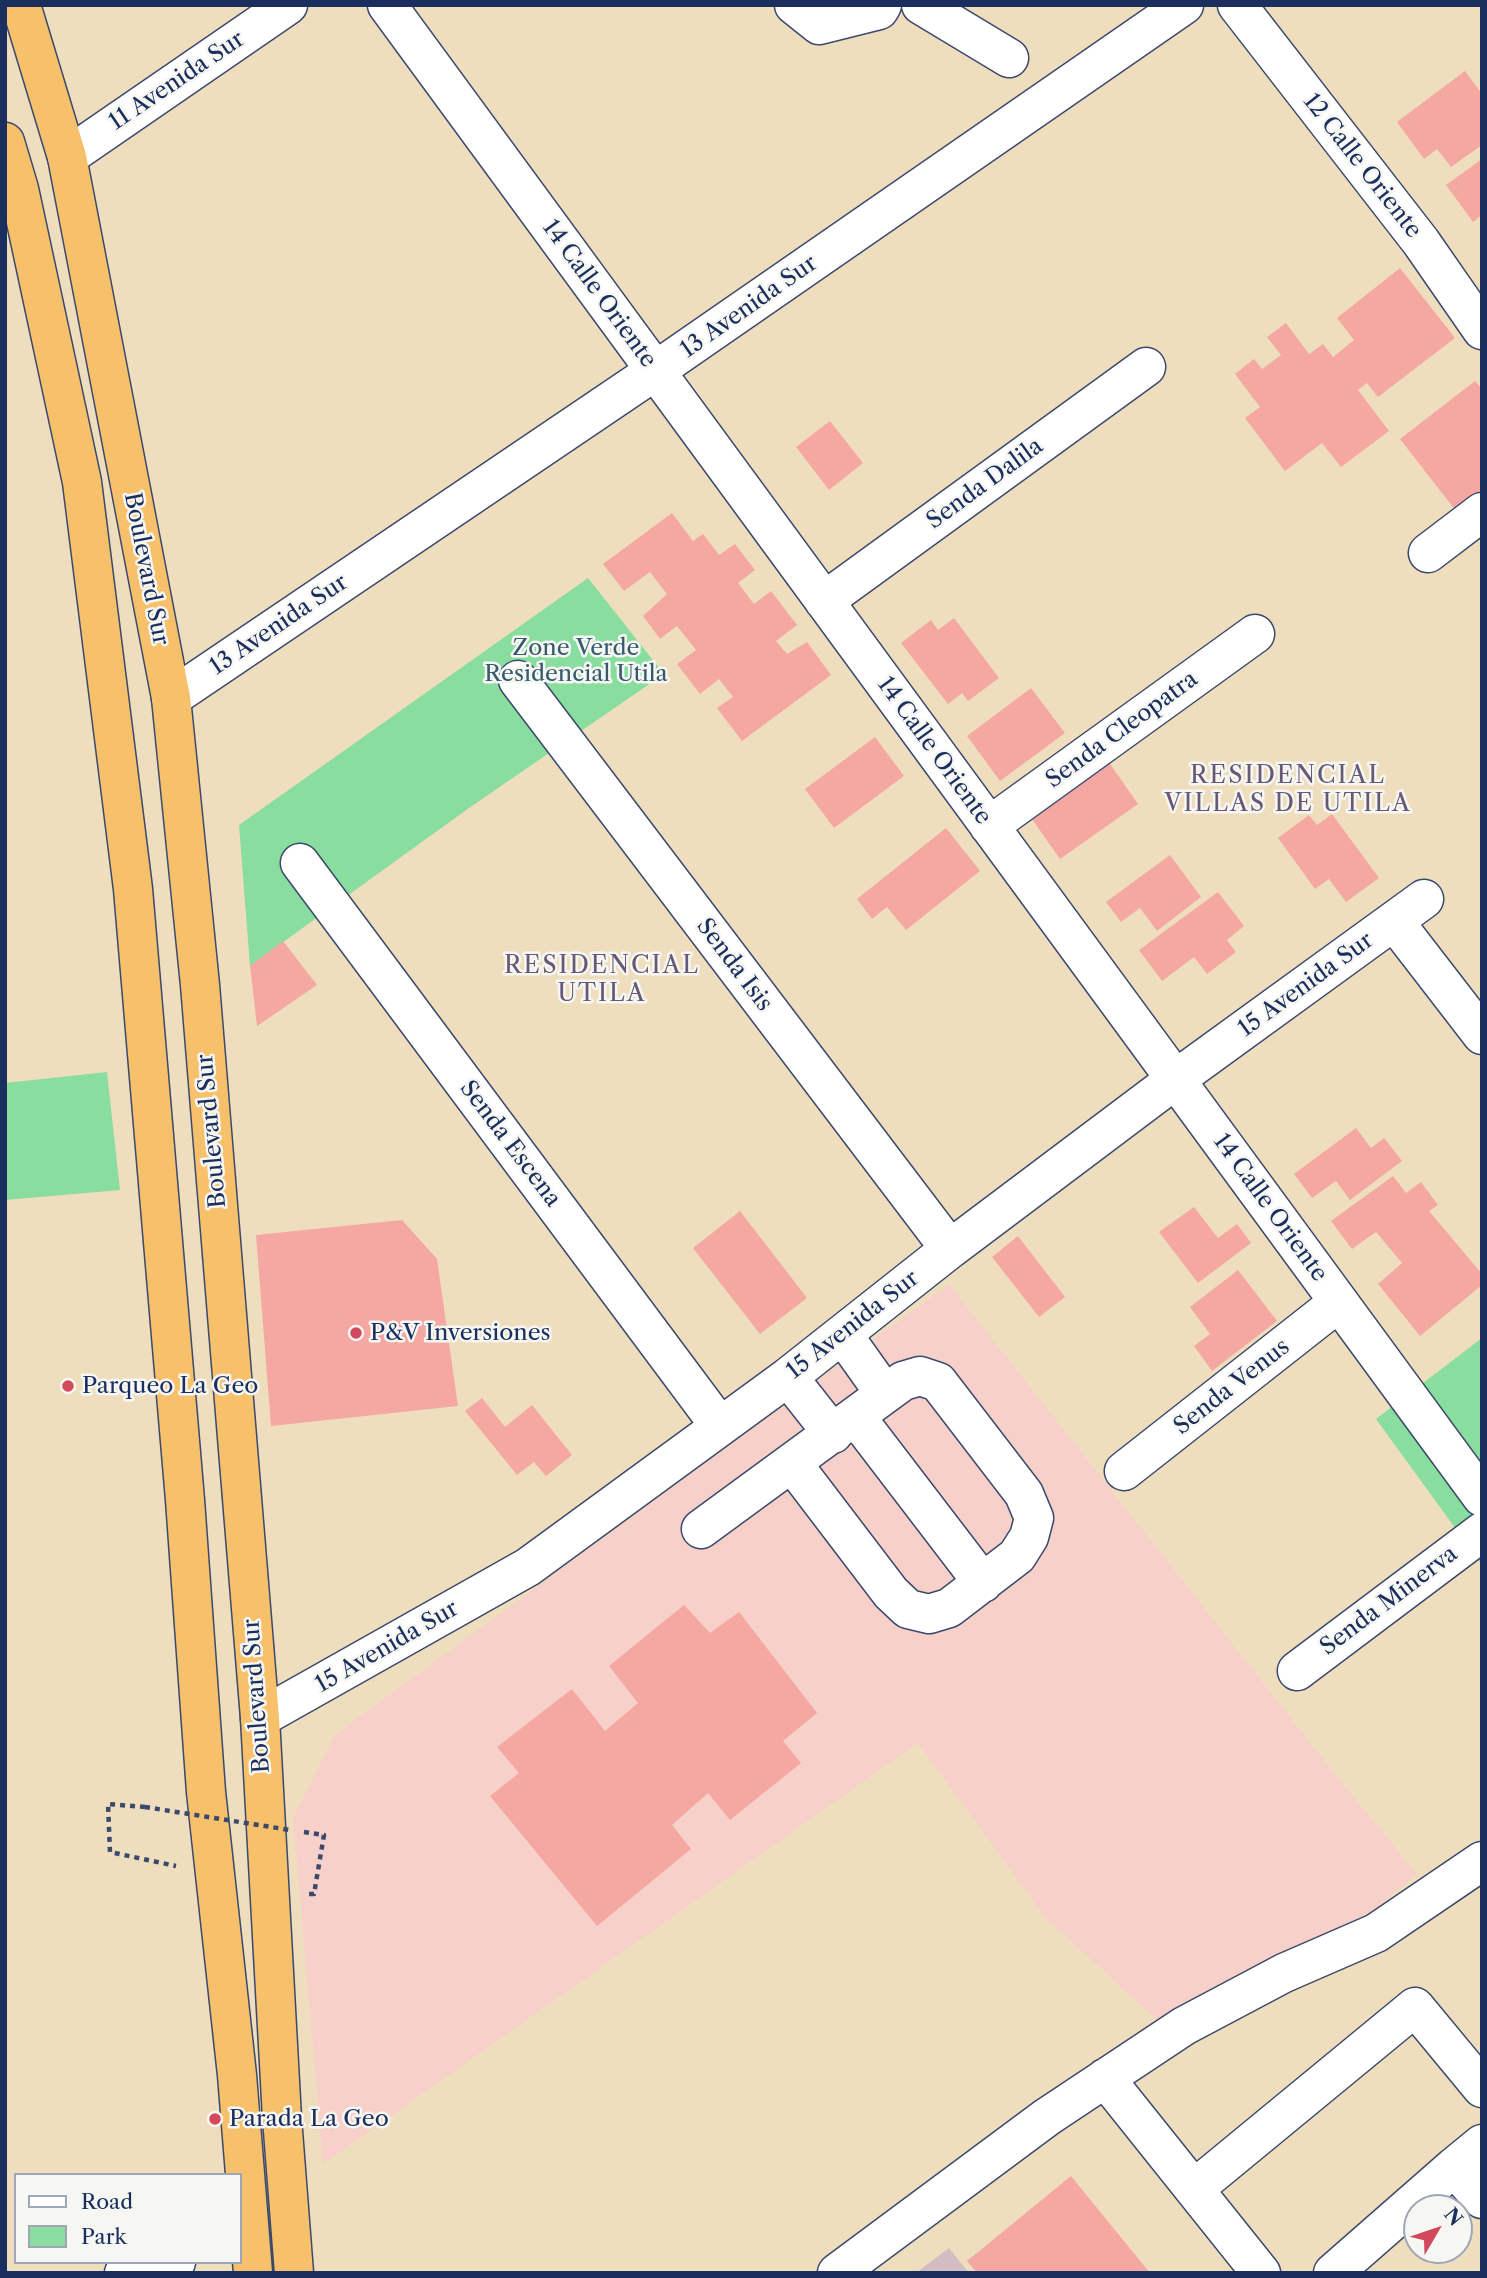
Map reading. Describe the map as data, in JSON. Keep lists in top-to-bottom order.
{
  "streets": {
    "highway": ["Boulevard Sur"],
    "street": [
      "11 Avenida Sur",
      "12 Calle Oriente",
      "14 Calle Oriente",
      "13 Avenida Sur",
      "Senda Dalila",
      "Senda Cleopatra",
      "Senda Isis",
      "15 Avenida Sur",
      "Senda Escena",
      "Senda Venus",
      "Senda Minerva"
    ]
  },
  "crossings": [
    ["11 Avenida Sur", "Boulevard Sur"],
    ["14 Calle Oriente", "13 Avenida Sur"],
    ["14 Calle Oriente", "Senda Dalila"],
    ["14 Calle Oriente", "Senda Cleopatra"],
    ["14 Calle Oriente", "15 Avenida Sur"],
    ["14 Calle Oriente", "Senda Venus"],
    ["13 Avenida Sur", "Boulevard Sur"],
    ["Boulevard Sur", "15 Avenida Sur"],
    ["Senda Isis", "15 Avenida Sur"],
    ["15 Avenida Sur", "Senda Escena"]
  ],
  "districts": ["RESIDENCIAL VILLAS DE UTILA", "RESIDENCIAL UTILA"],
  "parks": ["Zone Verde Residencial Utila"],
  "places": ["P&V Inversiones", "Parqueo La Geo", "Parada La Geo"],
  "legend": ["Road", "Park"],
  "north": "top right"
}
